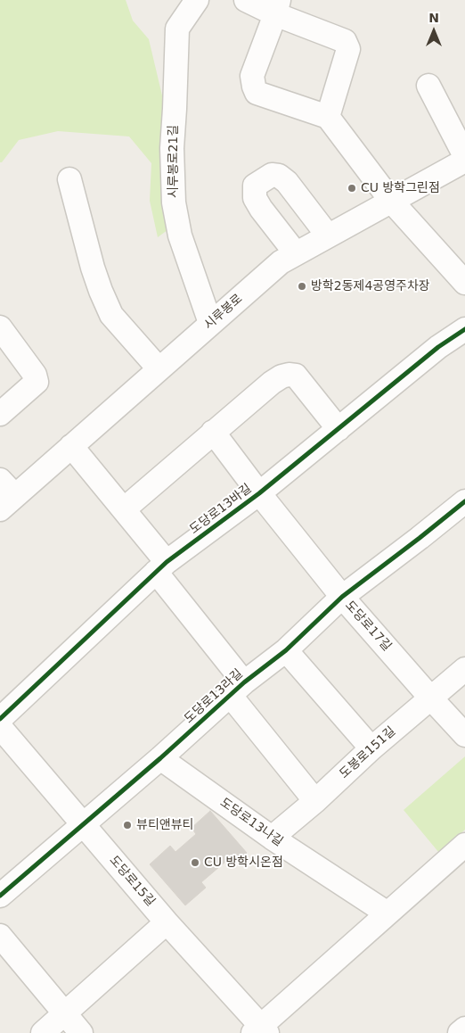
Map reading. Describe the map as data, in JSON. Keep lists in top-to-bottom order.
{
  "streets": {
    "street": [
      "시루봉로21길",
      "시루봉로",
      "도당로13바길",
      "도당로17길",
      "도당로13라길",
      "도봉로151길",
      "도당로13나길",
      "도당로15길"
    ]
  },
  "crossings": [
    ["시루봉로21길", "시루봉로"],
    ["도당로13바길", "도당로17길"],
    ["도당로17길", "도당로13라길"],
    ["도당로17길", "도봉로151길"],
    ["도당로13라길", "도당로13나길"],
    ["도당로13라길", "도당로15길"],
    ["도봉로151길", "도당로13나길"]
  ],
  "places": [
    "CU 방학그린점",
    "방학2동제4공영주차장",
    "뷰티앤뷰티",
    "CU 방학시온점"
  ],
  "north": "top"
}
